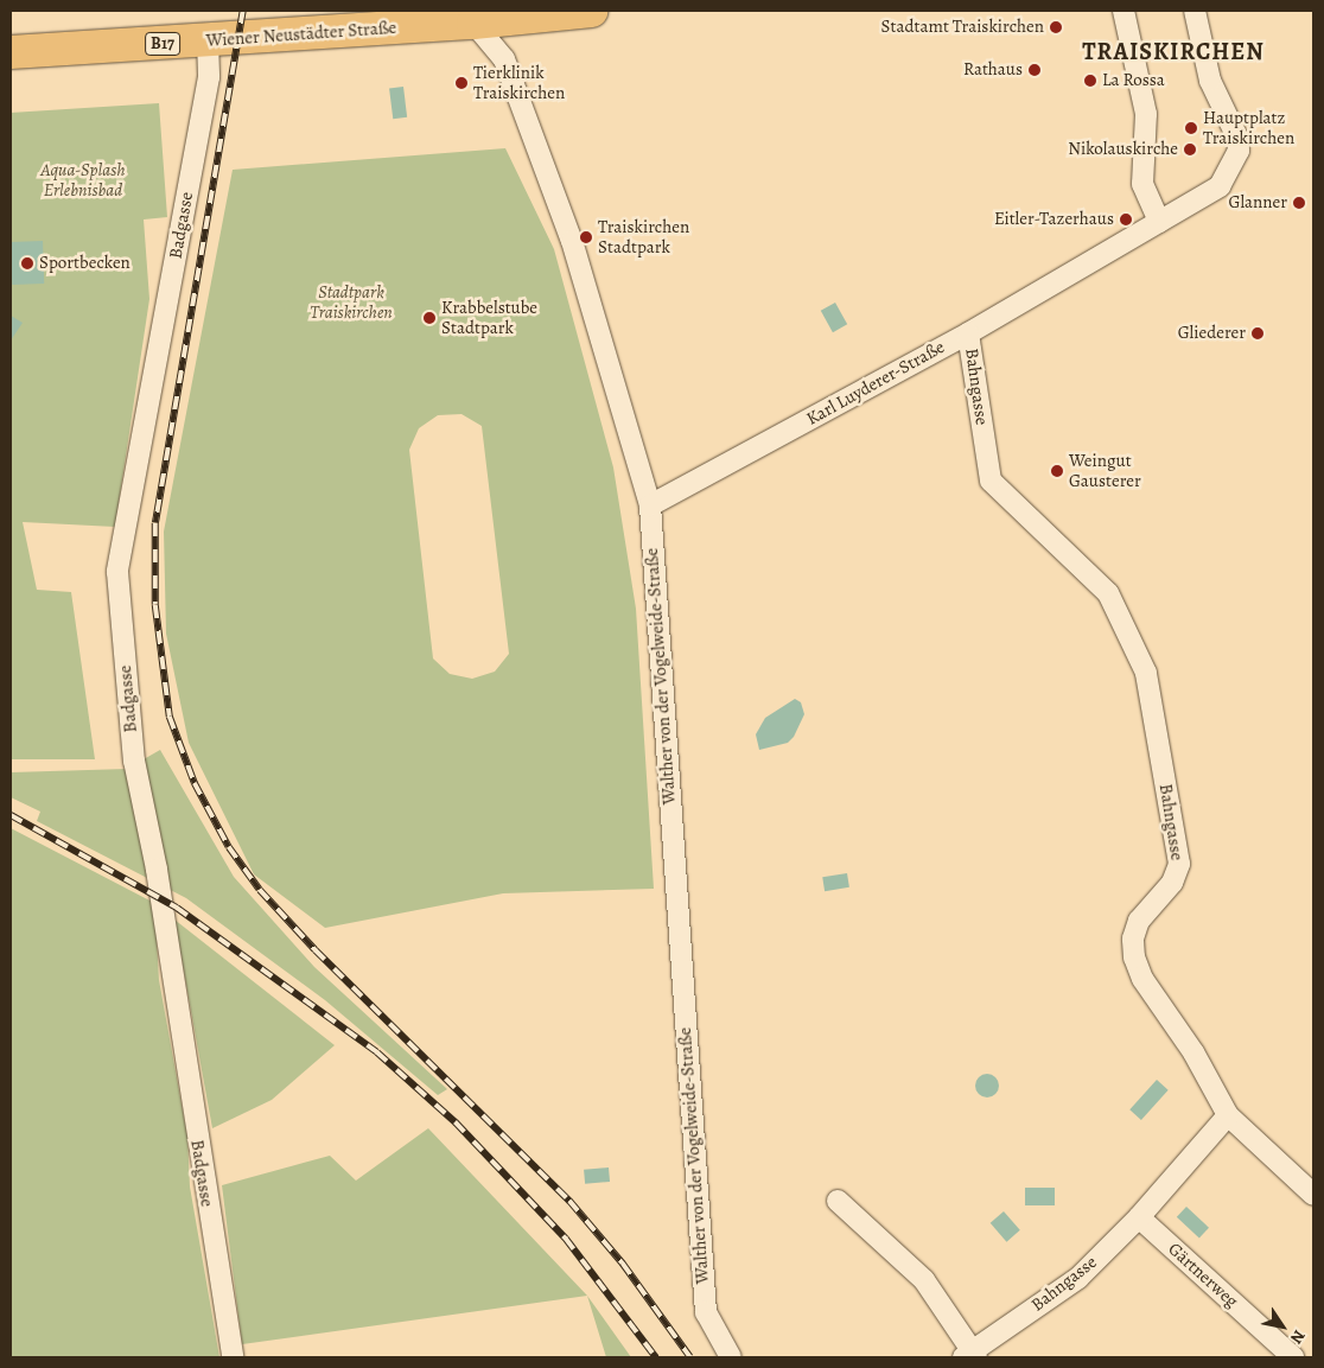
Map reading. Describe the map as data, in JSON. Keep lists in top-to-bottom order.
{
  "streets": {
    "main road": ["Wiener Neustädter Straße", "B17"],
    "street": [
      "Badgasse",
      "Karl Luyderer-Straße",
      "Bahngasse",
      "Walther von der Vogelweide-Straße",
      "Gärtnerweg"
    ]
  },
  "crossings": [
    ["Wiener Neustädter Straße", "Badgasse"],
    ["Wiener Neustädter Straße", "Walther von der Vogelweide-Straße"],
    ["Karl Luyderer-Straße", "Bahngasse"],
    ["Karl Luyderer-Straße", "Walther von der Vogelweide-Straße"],
    ["Bahngasse", "Gärtnerweg"]
  ],
  "districts": ["TRAISKIRCHEN"],
  "parks": ["Aqua-Splash Erlebnisbad", "Stadtpark Traiskirchen"],
  "places": [
    "Stadtamt Traiskirchen",
    "Rathaus",
    "La Rossa",
    "Tierklinik Traiskirchen",
    "Hauptplatz Traiskirchen",
    "Nikolauskirche",
    "Glanner",
    "Eitler-Tazerhaus",
    "Traiskirchen Stadtpark",
    "Sportbecken",
    "Krabbelstube Stadtpark",
    "Gliederer",
    "Weingut Gausterer"
  ],
  "north": "bottom right"
}
